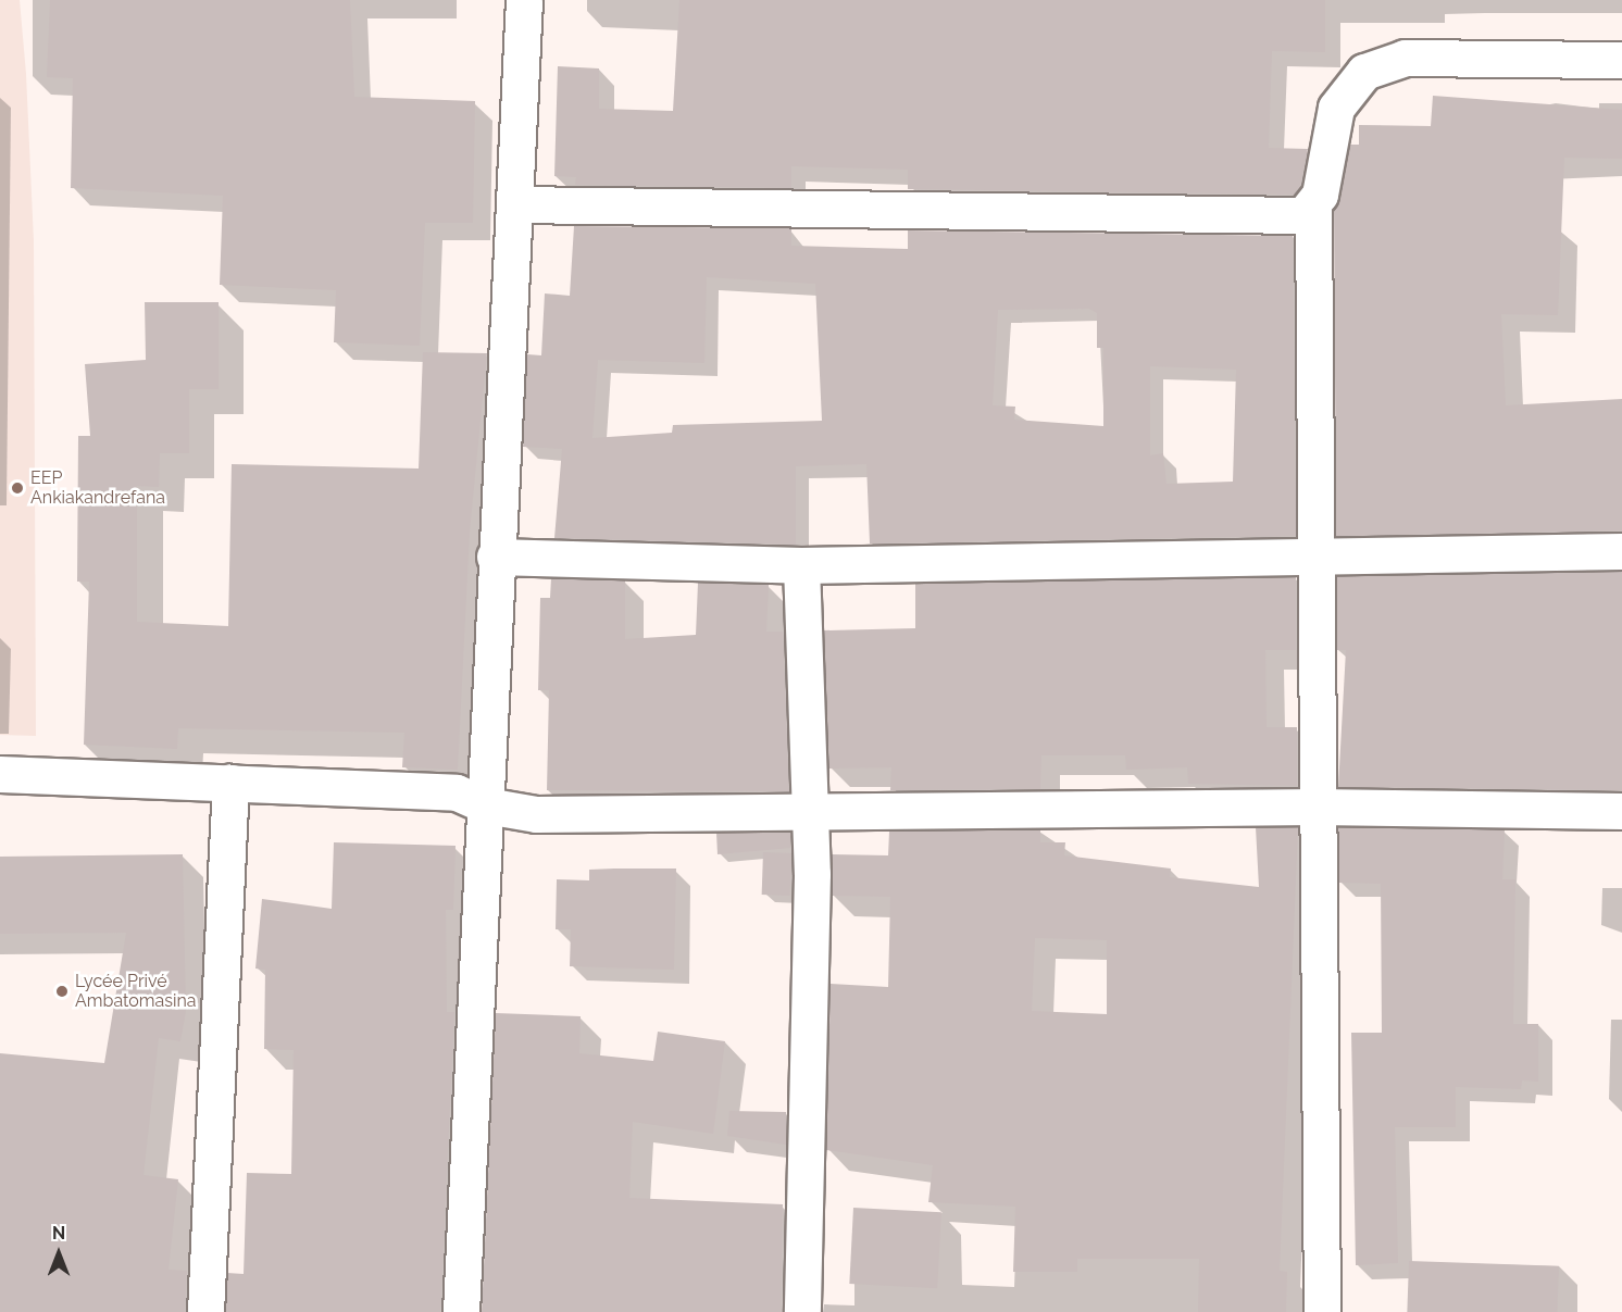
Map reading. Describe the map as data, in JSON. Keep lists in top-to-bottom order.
{
  "places": ["EEP Ankiakandrefana", "Lycée Privé Ambatomasina"],
  "north": "top"
}
